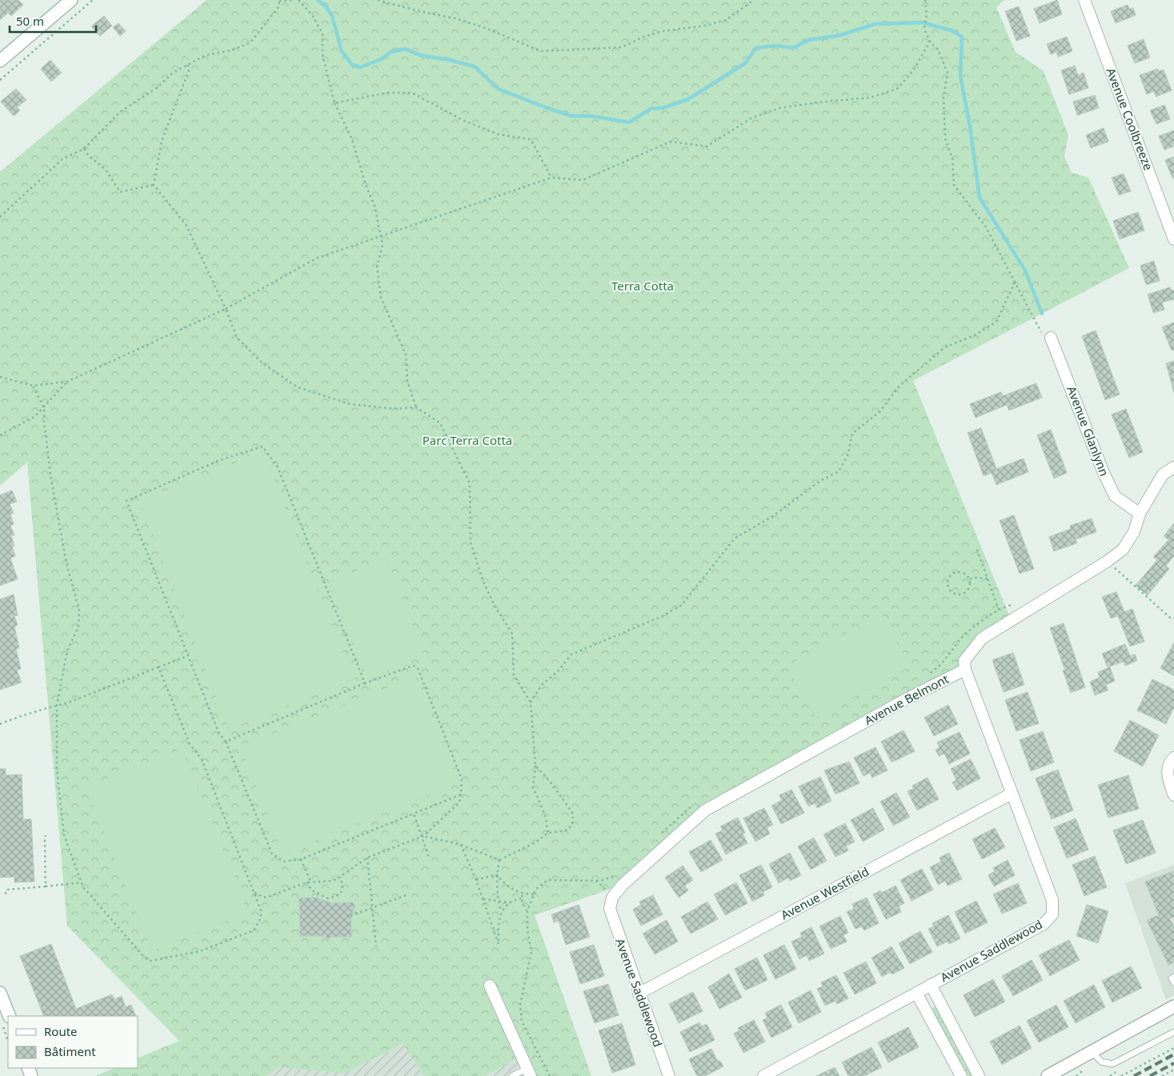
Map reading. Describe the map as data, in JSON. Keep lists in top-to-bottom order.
{
  "streets": {
    "street": [
      "Avenue Coolbreeze",
      "Avenue Glanlynn",
      "Avenue Belmont",
      "Avenue Westfield",
      "Avenue Saddlewood"
    ]
  },
  "crossings": [
    ["Avenue Belmont", "Avenue Saddlewood"],
    ["Avenue Westfield", "Avenue Saddlewood"]
  ],
  "parks": ["Terra Cotta", "Parc Terra Cotta"],
  "legend": ["Route", "Bâtiment"],
  "scale_bar": "50 m"
}
